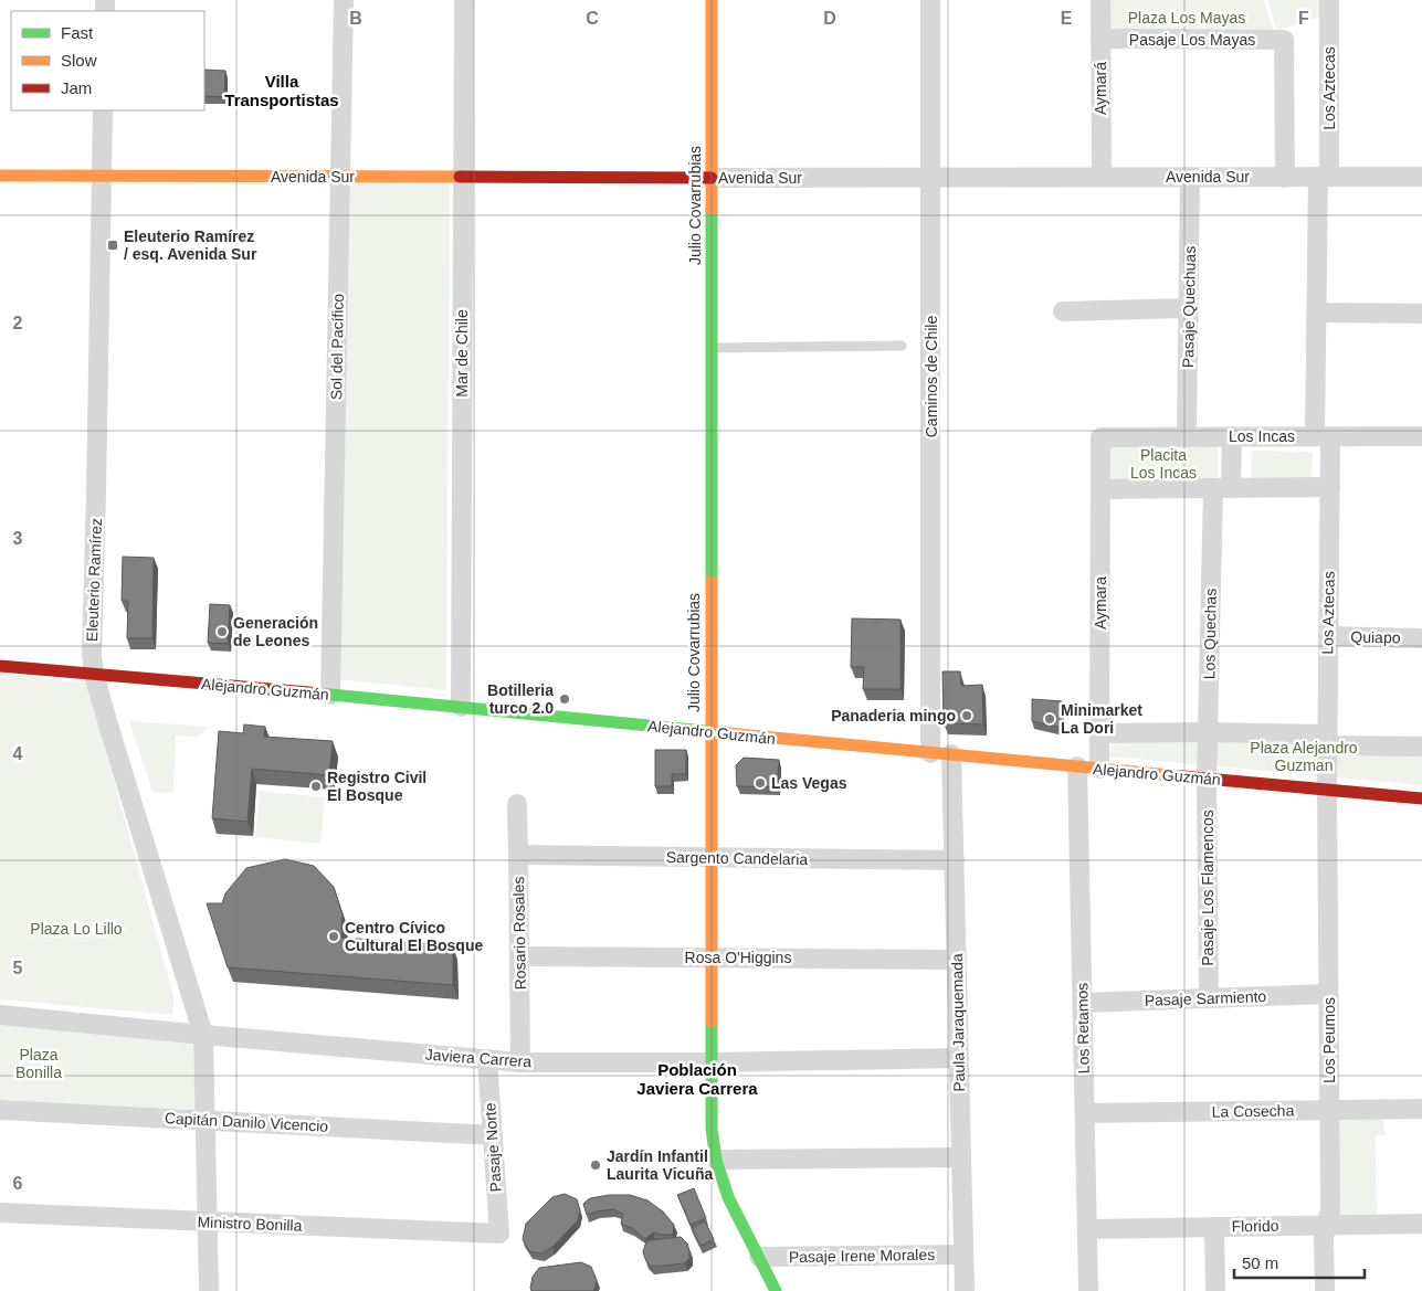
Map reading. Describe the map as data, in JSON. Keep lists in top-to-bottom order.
{
  "streets": {
    "street": [
      "Pasaje Los Mayas",
      "Aymará",
      "Los Aztecas",
      "Avenida Sur",
      "Julio Covarrubias",
      "Pasaje Quechuas",
      "Sol del Pacífico",
      "Mar de Chile",
      "Caminos de Chile",
      "Los Incas",
      "Eleuterio Ramírez",
      "Aymara",
      "Los Quechas",
      "Quiapo",
      "Alejandro Guzmán",
      "Sargento Candelaria",
      "Pasaje Los Flamencos",
      "Rosario Rosales",
      "Rosa O'Higgins",
      "Pasaje Sarmiento",
      "Paula Jaraquemada",
      "Los Retamos",
      "Los Peumos",
      "Javiera Carrera",
      "La Cosecha",
      "Capitán Danilo Vicencio",
      "Pasaje Norte",
      "Ministro Bonilla",
      "Florido",
      "Pasaje Irene Morales"
    ]
  },
  "crossings": [
    ["Pasaje Los Mayas", "Aymará"],
    ["Pasaje Los Mayas", "Avenida Sur"],
    ["Aymará", "Avenida Sur"],
    ["Los Aztecas", "Avenida Sur"],
    ["Los Aztecas", "Los Incas"],
    ["Los Aztecas", "Quiapo"],
    ["Los Aztecas", "Alejandro Guzmán"],
    ["Los Aztecas", "Los Peumos"],
    ["Avenida Sur", "Julio Covarrubias"],
    ["Avenida Sur", "Pasaje Quechuas"],
    ["Avenida Sur", "Sol del Pacífico"],
    ["Avenida Sur", "Mar de Chile"],
    ["Avenida Sur", "Caminos de Chile"],
    ["Avenida Sur", "Eleuterio Ramírez"],
    ["Julio Covarrubias", "Alejandro Guzmán"],
    ["Julio Covarrubias", "Sargento Candelaria"],
    ["Julio Covarrubias", "Rosa O'Higgins"],
    ["Julio Covarrubias", "Javiera Carrera"],
    ["Julio Covarrubias", "Pasaje Irene Morales"],
    ["Pasaje Quechuas", "Los Incas"],
    ["Sol del Pacífico", "Alejandro Guzmán"],
    ["Mar de Chile", "Alejandro Guzmán"],
    ["Caminos de Chile", "Alejandro Guzmán"],
    ["Los Incas", "Aymara"],
    ["Los Incas", "Los Quechas"],
    ["Eleuterio Ramírez", "Alejandro Guzmán"],
    ["Eleuterio Ramírez", "Javiera Carrera"],
    ["Eleuterio Ramírez", "Capitán Danilo Vicencio"],
    ["Eleuterio Ramírez", "Ministro Bonilla"],
    ["Aymara", "Alejandro Guzmán"],
    ["Los Quechas", "Alejandro Guzmán"],
    ["Los Quechas", "Pasaje Los Flamencos"],
    ["Alejandro Guzmán", "Pasaje Los Flamencos"],
    ["Alejandro Guzmán", "Paula Jaraquemada"],
    ["Alejandro Guzmán", "Los Retamos"],
    ["Alejandro Guzmán", "Los Peumos"],
    ["Sargento Candelaria", "Rosario Rosales"],
    ["Sargento Candelaria", "Paula Jaraquemada"],
    ["Pasaje Los Flamencos", "Pasaje Sarmiento"],
    ["Rosario Rosales", "Rosa O'Higgins"],
    ["Rosario Rosales", "Javiera Carrera"],
    ["Rosa O'Higgins", "Paula Jaraquemada"],
    ["Pasaje Sarmiento", "Los Retamos"],
    ["Pasaje Sarmiento", "Los Peumos"],
    ["Paula Jaraquemada", "Javiera Carrera"],
    ["Paula Jaraquemada", "Pasaje Irene Morales"],
    ["Los Retamos", "La Cosecha"],
    ["Los Retamos", "Florido"],
    ["Los Peumos", "La Cosecha"],
    ["Los Peumos", "Florido"],
    ["Javiera Carrera", "Pasaje Norte"],
    ["Capitán Danilo Vicencio", "Pasaje Norte"],
    ["Pasaje Norte", "Ministro Bonilla"]
  ],
  "districts": ["Villa Transportistas", "Población Javiera Carrera"],
  "parks": [
    "Plaza Los Mayas",
    "Placita Los Incas",
    "Plaza Alejandro Guzman",
    "Plaza Lo Lillo",
    "Plaza Bonilla"
  ],
  "places": {
    "transit": ["Eleuterio Ramírez / esq. Avenida Sur"],
    "other": [
      "Generación de Leones",
      "Botilleria turco 2.0",
      "Panaderia mingo",
      "Minimarket La Dori",
      "Las Vegas",
      "Registro Civil El Bosque",
      "Centro Cívico Cultural El Bosque",
      "Jardín Infantil Laurita Vicuña"
    ]
  },
  "legend": ["Fast", "Slow", "Jam"],
  "scale_bar": "50 m",
  "grid": {
    "columns": [
      "B",
      "C",
      "D",
      "E",
      "F"
    ],
    "rows": [
      "2",
      "3",
      "4",
      "5",
      "6"
    ]
  }
}
